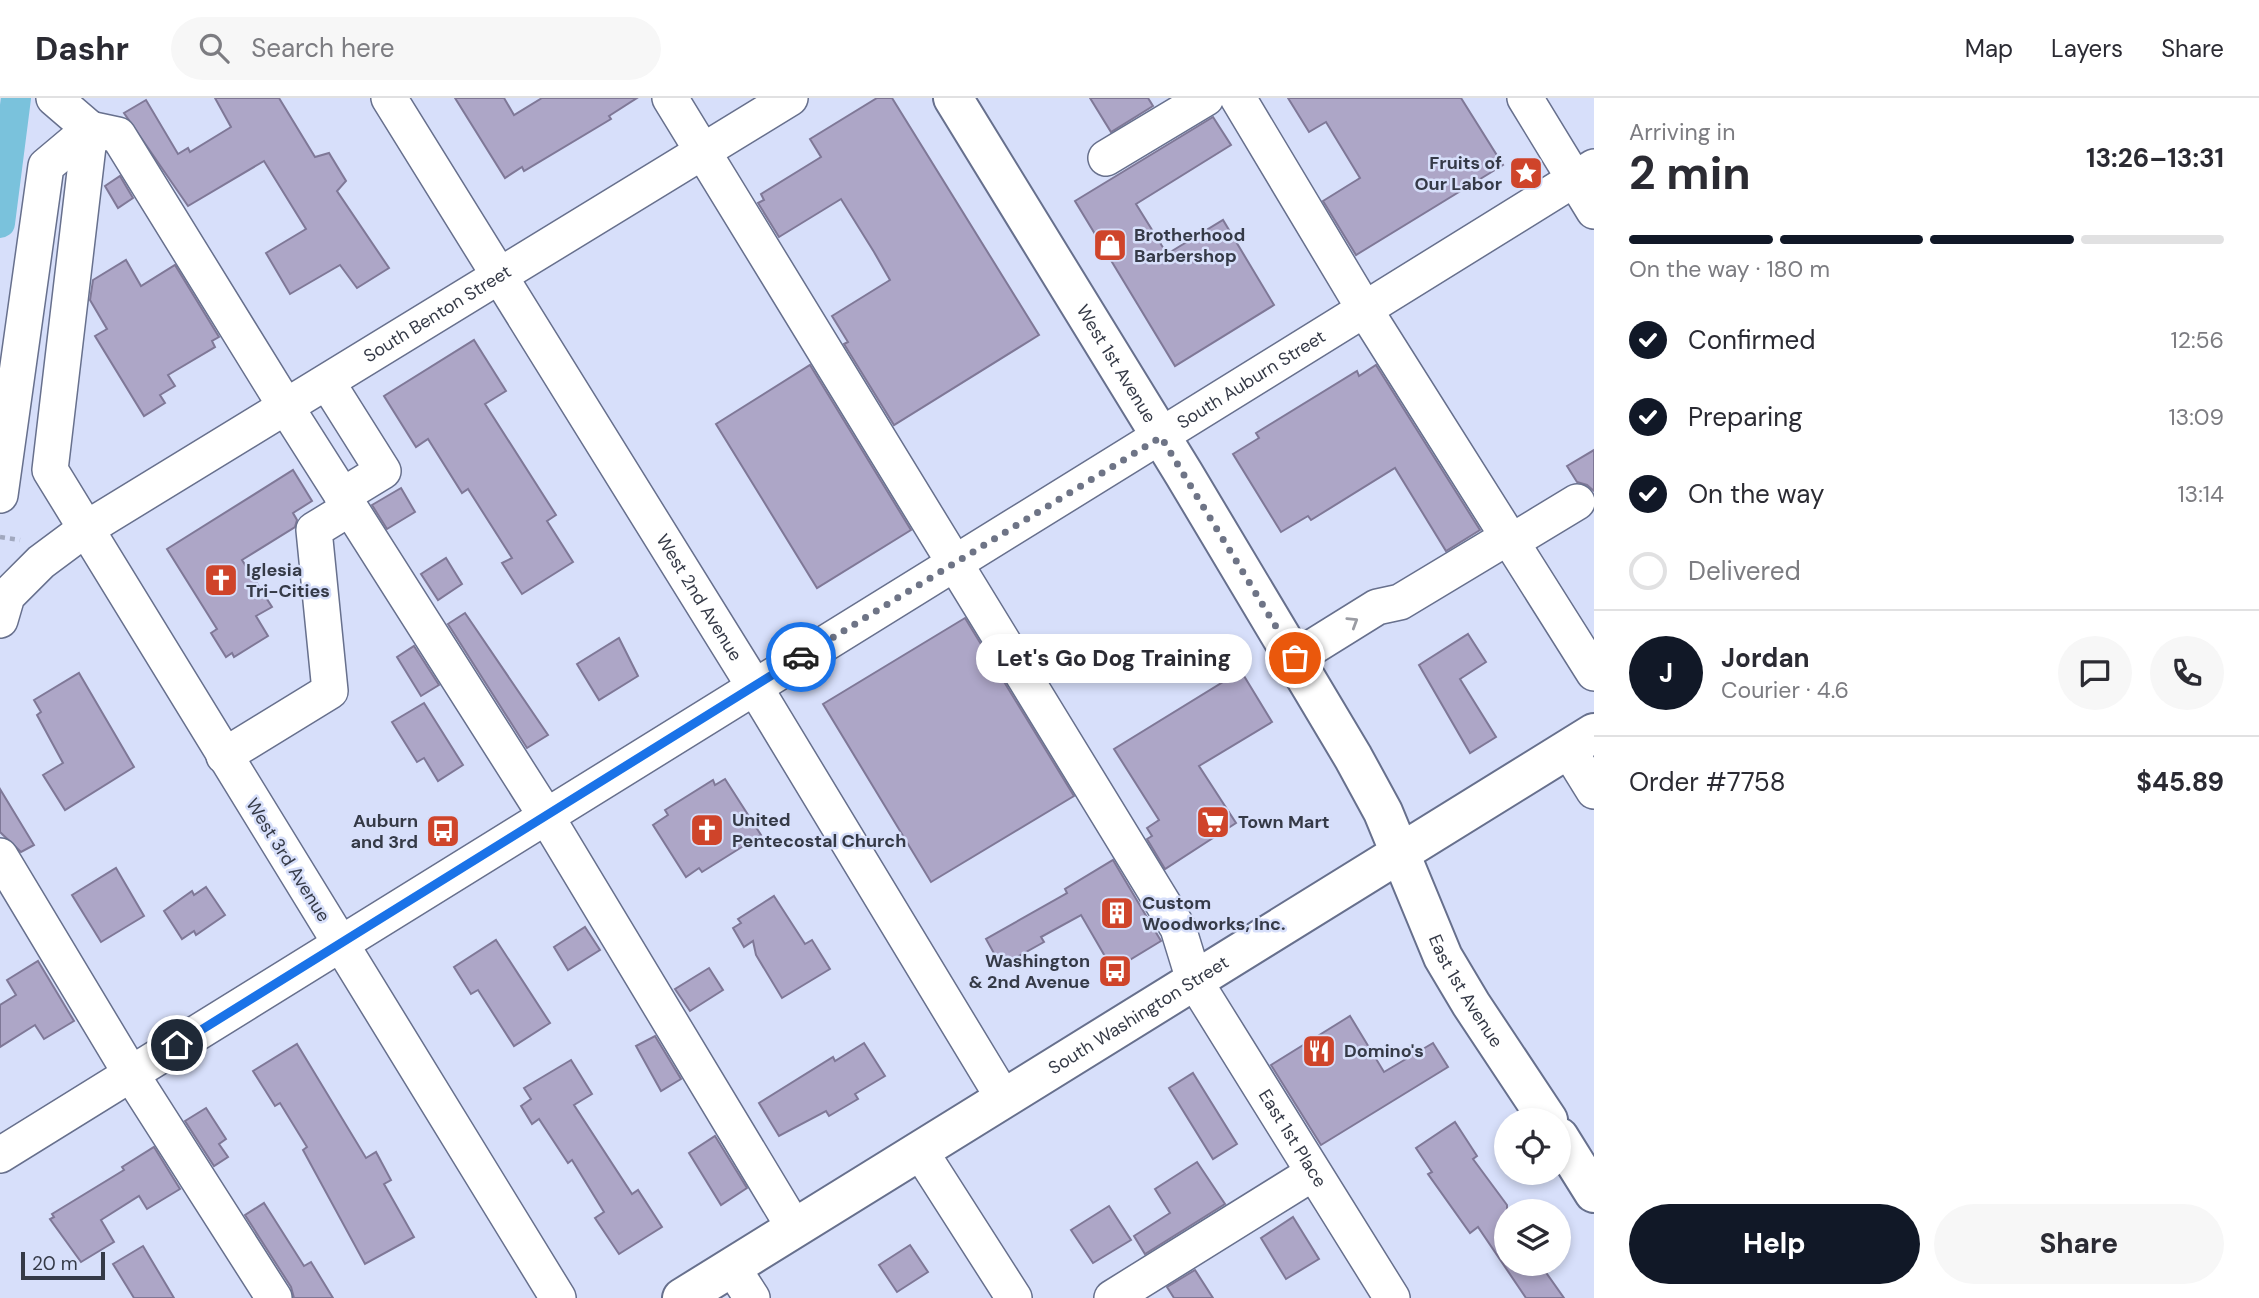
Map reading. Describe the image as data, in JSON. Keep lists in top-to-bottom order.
{
  "streets": {
    "main road": ["West 1st Avenue", "East 1st Avenue", "South Washington Street"],
    "street": [
      "South Benton Street",
      "South Auburn Street",
      "West 2nd Avenue",
      "West 3rd Avenue",
      "East 1st Place"
    ]
  },
  "crossings": [
    ["South Benton Street", "West 2nd Avenue"],
    ["South Benton Street", "West 3rd Avenue"],
    ["South Benton Street", "East 1st Place"],
    ["West 1st Avenue", "South Auburn Street"],
    ["West 1st Avenue", "East 1st Avenue"],
    ["West 1st Avenue", "South Washington Street"],
    ["South Auburn Street", "West 2nd Avenue"],
    ["South Auburn Street", "West 3rd Avenue"],
    ["South Auburn Street", "East 1st Place"],
    ["West 2nd Avenue", "South Washington Street"],
    ["East 1st Avenue", "South Washington Street"],
    ["South Washington Street", "East 1st Place"]
  ],
  "places": {
    "place": ["Fruits of Our Labor"],
    "shop": ["Brotherhood Barbershop"],
    "church": ["Iglesia Tri-Cities", "United Pentecostal Church"],
    "other": ["Let's Go Dog Training"],
    "supermarket": ["Town Mart"],
    "bus stop": ["Auburn and 3rd", "Washington & 2nd Avenue"],
    "building": ["Custom Woodworks, Inc."],
    "restaurant": ["Domino's"]
  },
  "scale_bar": "20 m",
  "page": {
    "header": "Dashr",
    "search": "Search here",
    "nav": ["Map", "Layers", "Share"],
    "heading": ["2 min", "Arriving in", "13:26–13:31"],
    "panel": [
      "Jordan",
      "Courier · 4.6",
      "Order #7758",
      "$45.89"
    ],
    "bar": "On the way · 180 m",
    "list": [
      ["Confirmed", "12:56"],
      ["Preparing", "13:09"],
      ["On the way", "13:14"],
      "Delivered"
    ],
    "bubble": "Let's Go Dog Training",
    "round": "J",
    "buttons": ["Help", "Share"],
    "scale": "20 m"
  }
}
